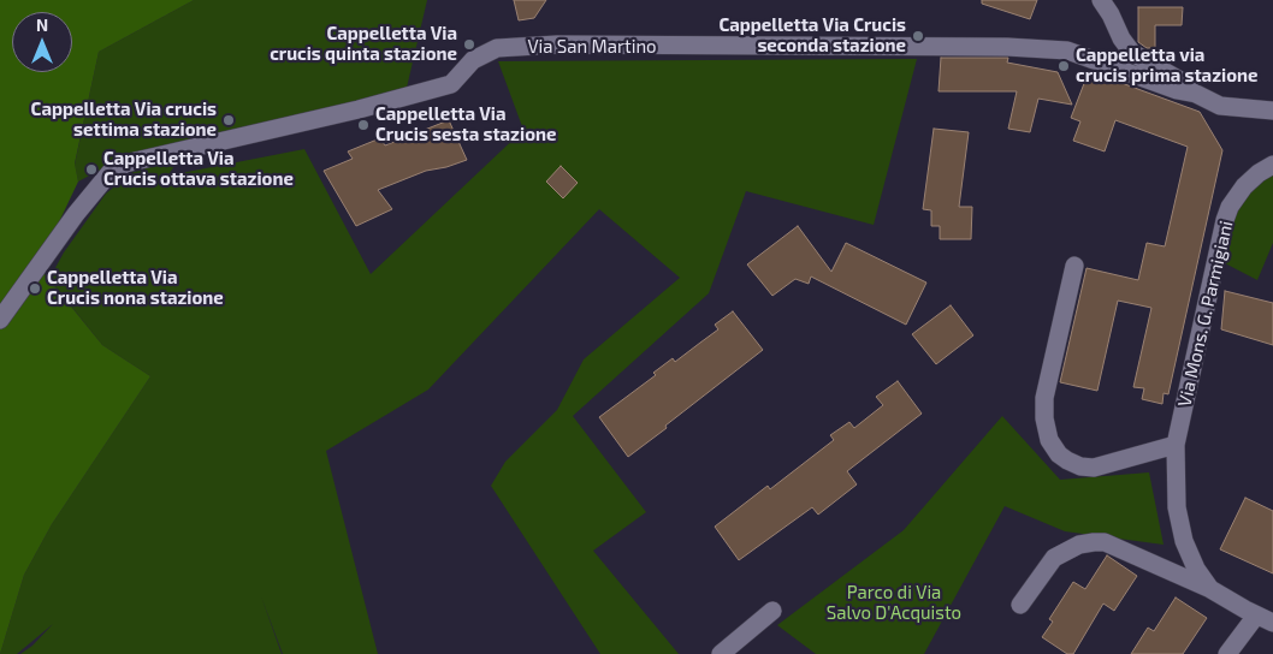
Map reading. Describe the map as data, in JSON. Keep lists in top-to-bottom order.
{
  "streets": {
    "street": ["Via San Martino", "Via Mons. G. Parmigiani"]
  },
  "parks": ["Parco di Via Salvo D'Acquisto"],
  "places": [
    "Cappelletta Via Crucis seconda stazione",
    "Cappelletta Via crucis quinta stazione",
    "Cappelletta via crucis prima stazione",
    "Cappelletta Via crucis settima stazione",
    "Cappelletta Via Crucis sesta stazione",
    "Cappelletta Via Crucis ottava stazione",
    "Cappelletta Via Crucis nona stazione"
  ],
  "north": "top"
}
